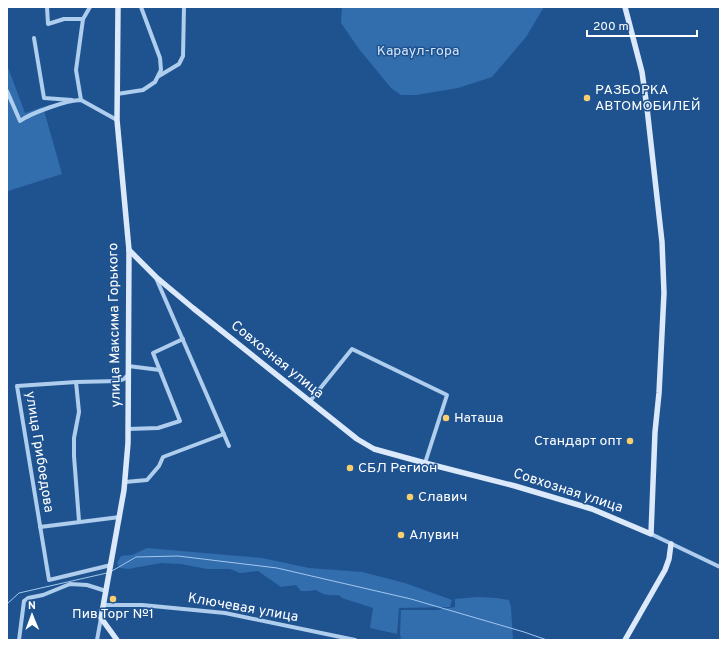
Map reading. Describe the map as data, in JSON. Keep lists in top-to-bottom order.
{
  "streets": {
    "street": [
      "улица Максима Горького",
      "Совхозная улица",
      "улица Грибоедова",
      "Ключевая улица"
    ]
  },
  "crossings": [
    ["улица Максима Горького", "Совхозная улица"],
    ["улица Максима Горького", "улица Грибоедова"],
    ["улица Максима Горького", "Ключевая улица"]
  ],
  "parks": ["Караул-гора"],
  "places": [
    "РАЗБОРКА АВТОМОБИЛЕЙ",
    "Наташа",
    "Стандарт опт",
    "СБЛ Регион",
    "Славич",
    "Алувин",
    "Пив Торг №1"
  ],
  "scale_bar": "200 m",
  "north": "top"
}
